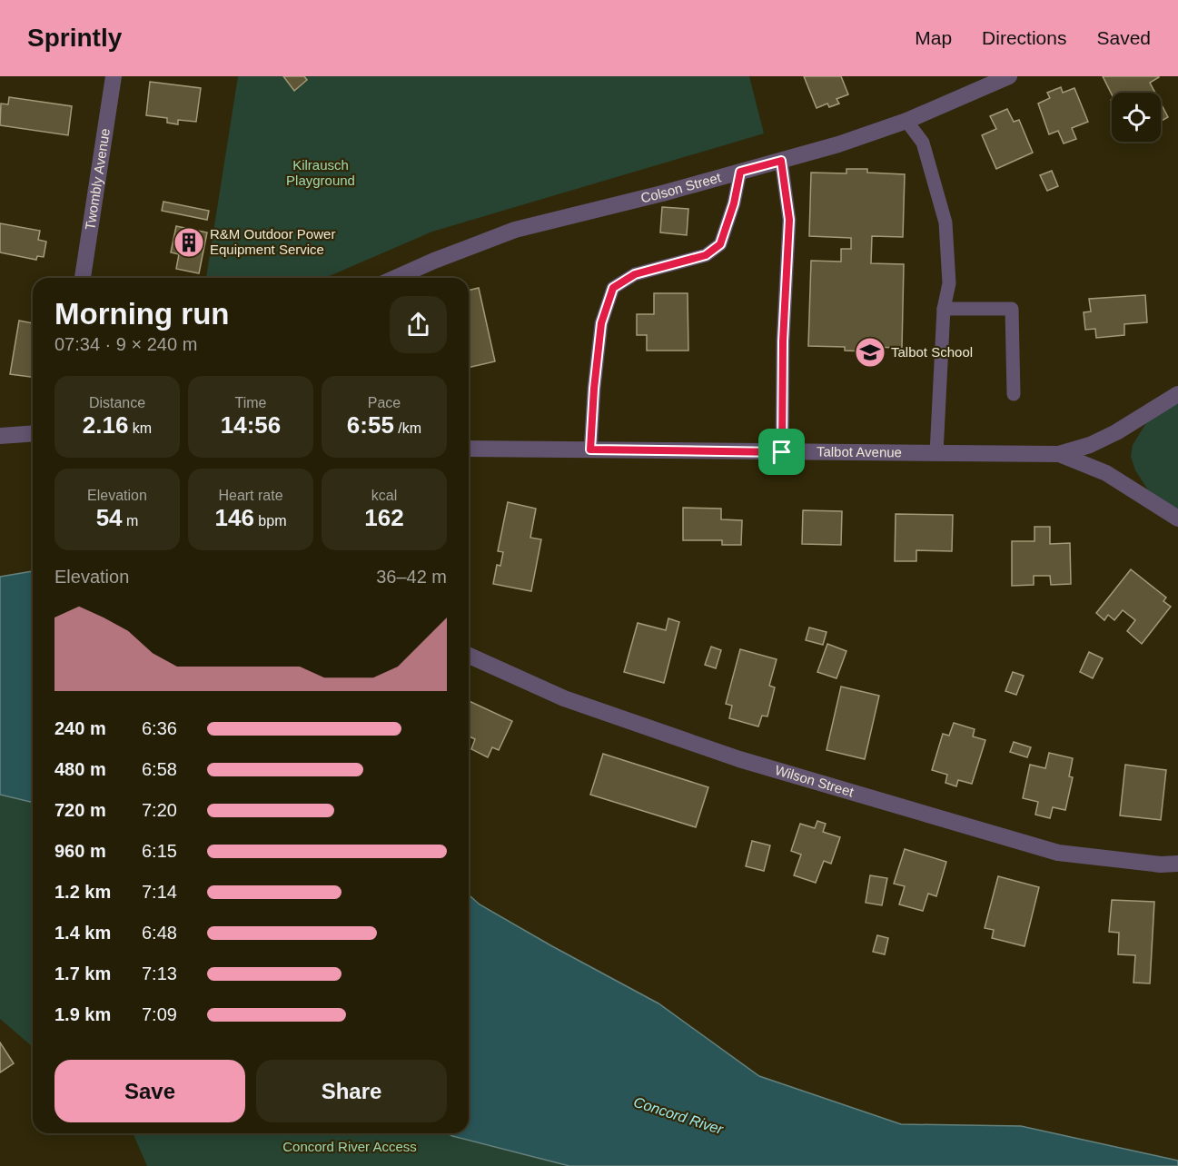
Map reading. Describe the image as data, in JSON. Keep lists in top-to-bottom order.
{
  "streets": {
    "street": [
      "Twombly Avenue",
      "Colson Street",
      "Talbot Avenue",
      "Wilson Street"
    ]
  },
  "water": ["Concord River"],
  "parks": ["Kilrausch Playground", "Concord River Access"],
  "places": {
    "building": ["R&M Outdoor Power Equipment Service"],
    "school or university": ["Talbot School"]
  },
  "page": {
    "header": "Sprintly",
    "nav": ["Map", "Directions", "Saved"],
    "heading": ["Morning run", "07:34 · 9 × 240 m"],
    "stats": [
      ["Distance", "2.16 km"],
      ["Time", "14:56"],
      ["Pace", "6:55 /km"],
      ["Elevation", "54 m"],
      ["Heart rate", "146 bpm"],
      ["kcal", "162"]
    ],
    "chart": ["Elevation", "36–42 m"],
    "list": [
      {
        "name": "240 m",
        "note": "6:36"
      },
      {
        "name": "480 m",
        "note": "6:58"
      },
      {
        "name": "720 m",
        "note": "7:20"
      },
      {
        "name": "960 m",
        "note": "6:15"
      },
      {
        "name": "1.2 km",
        "note": "7:14"
      },
      {
        "name": "1.4 km",
        "note": "6:48"
      },
      {
        "name": "1.7 km",
        "note": "7:13"
      },
      {
        "name": "1.9 km",
        "note": "7:09"
      }
    ],
    "buttons": ["Save", "Share"]
  }
}
